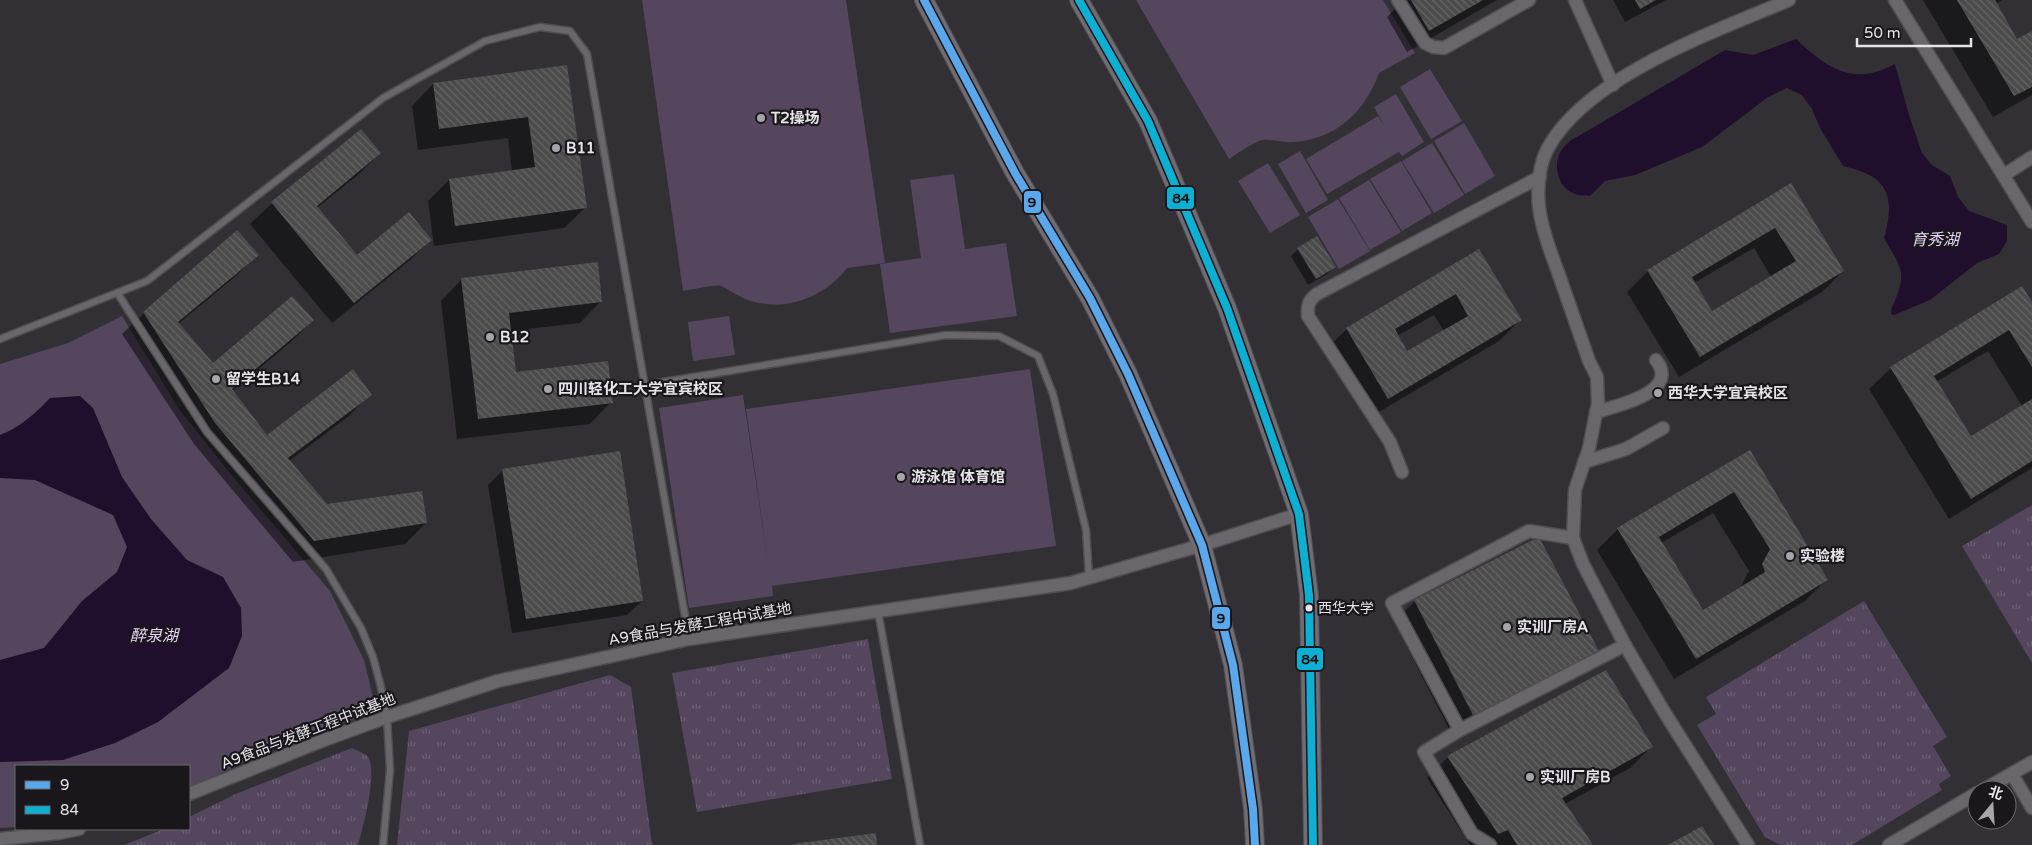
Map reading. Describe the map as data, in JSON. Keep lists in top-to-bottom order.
{
  "streets": {
    "street": ["A9食品与发酵工程中试基地"]
  },
  "water": ["育秀湖", "醉泉湖"],
  "places": [
    "T2操场",
    "B11",
    "B12",
    "留学生B14",
    "四川轻化工大学宜宾校区",
    "西华大学宜宾校区",
    "游泳馆 体育馆",
    "实验楼",
    "西华大学",
    "实训厂房A",
    "实训厂房B"
  ],
  "lines": ["transit line 9", "transit line 84"],
  "legend": ["9", "84"],
  "scale_bar": "50 m",
  "north": "top"
}
